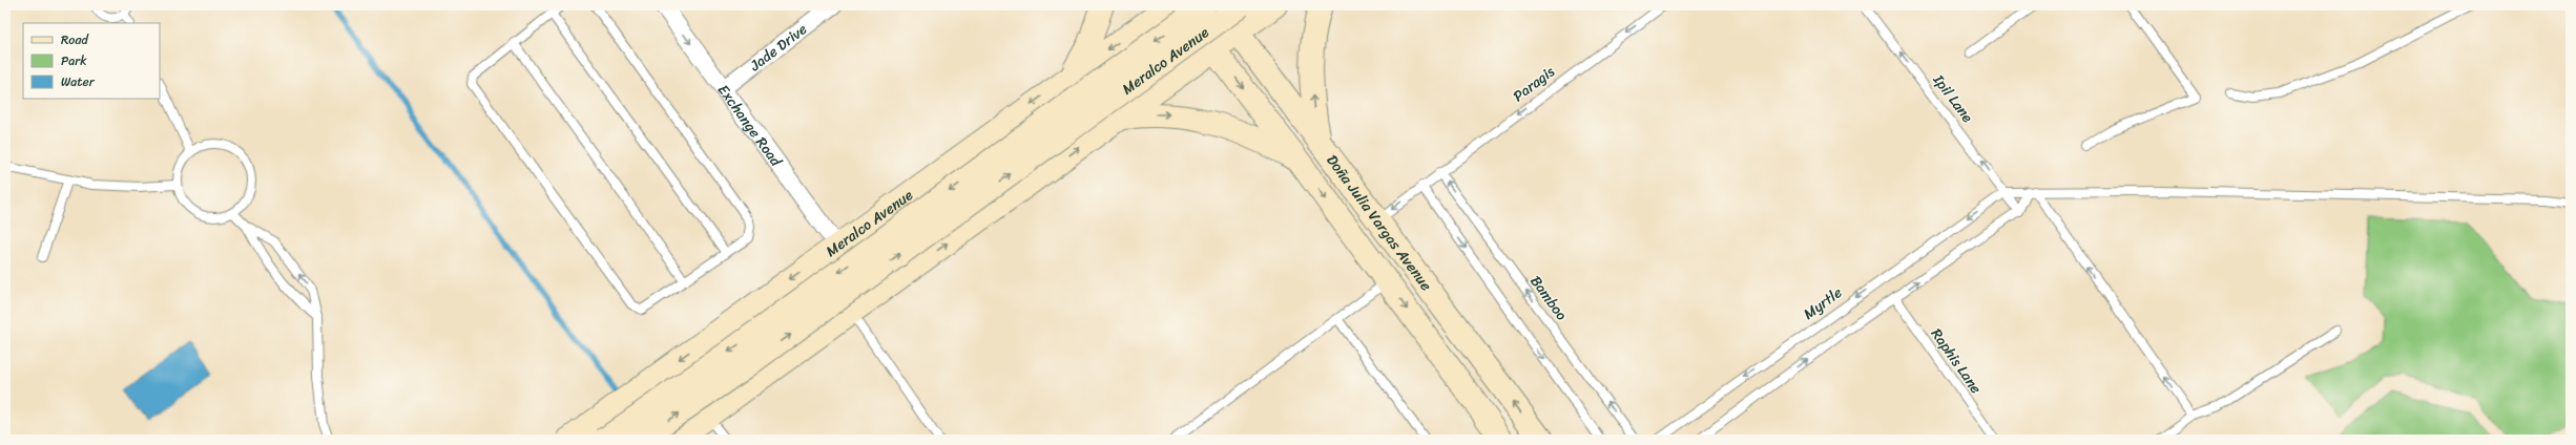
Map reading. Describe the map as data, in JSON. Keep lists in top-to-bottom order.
{
  "streets": {
    "main road": ["Meralco Avenue", "Doña Julia Vargas Avenue"],
    "street": ["Jade Drive", "Exchange Road"],
    "lane": [
      "Paragis",
      "Ipil Lane",
      "Bamboo",
      "Myrtle",
      "Raphis Lane"
    ]
  },
  "crossings": [
    ["Jade Drive", "Exchange Road"],
    ["Meralco Avenue", "Exchange Road"],
    ["Meralco Avenue", "Doña Julia Vargas Avenue"],
    ["Paragis", "Doña Julia Vargas Avenue"],
    ["Paragis", "Bamboo"],
    ["Ipil Lane", "Myrtle"]
  ],
  "one_way": ["Paragis", "Ipil Lane"],
  "legend": ["Road", "Park", "Water"]
}
